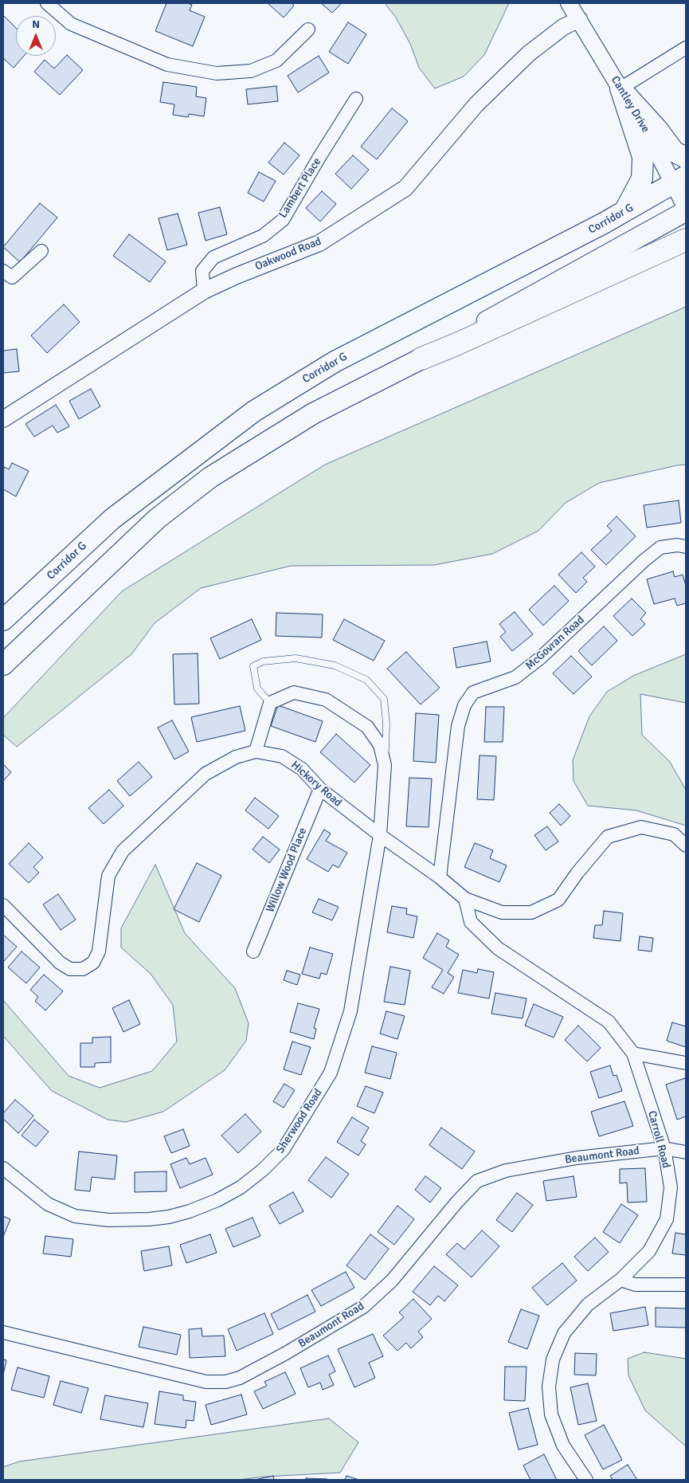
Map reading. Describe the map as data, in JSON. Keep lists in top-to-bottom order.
{
  "streets": {
    "highway": ["Corridor G"],
    "street": [
      "Cantley Drive",
      "Lambert Place",
      "Oakwood Road",
      "McGovran Road",
      "Hickory Road",
      "Willow Wood Place",
      "Sherwood Road",
      "Carroll Road",
      "Beaumont Road"
    ]
  },
  "crossings": [
    ["Cantley Drive", "Corridor G"],
    ["Cantley Drive", "Oakwood Road"],
    ["Lambert Place", "Oakwood Road"],
    ["McGovran Road", "Hickory Road"],
    ["Hickory Road", "Willow Wood Place"],
    ["Hickory Road", "Sherwood Road"],
    ["Hickory Road", "Carroll Road"],
    ["Carroll Road", "Beaumont Road"]
  ],
  "north": "top"
}
